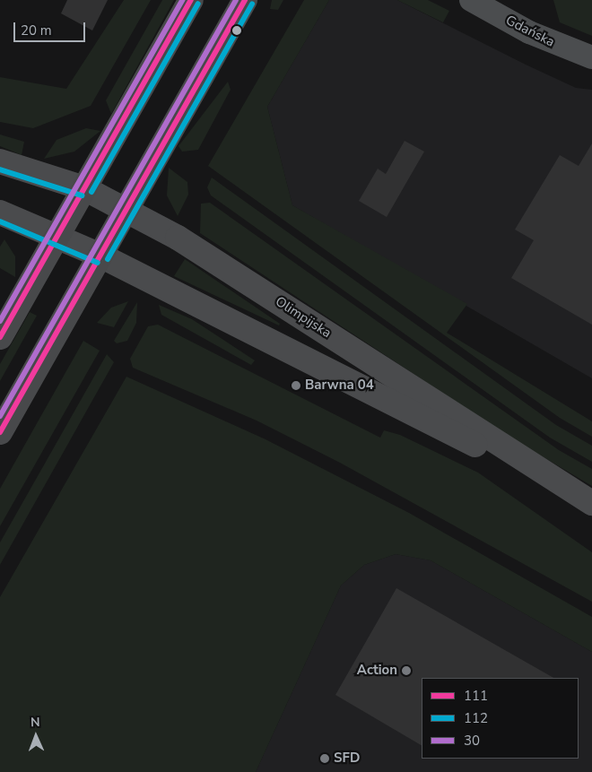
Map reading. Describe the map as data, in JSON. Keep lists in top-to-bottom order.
{
  "streets": {
    "main road": ["Olimpijska"],
    "street": ["Gdańska"]
  },
  "places": ["Barwna 04", "Action", "SFD"],
  "lines": ["transit line 111", "transit line 30", "transit line 112"],
  "legend": ["111", "112", "30"],
  "scale_bar": "20 m",
  "north": "top"
}
